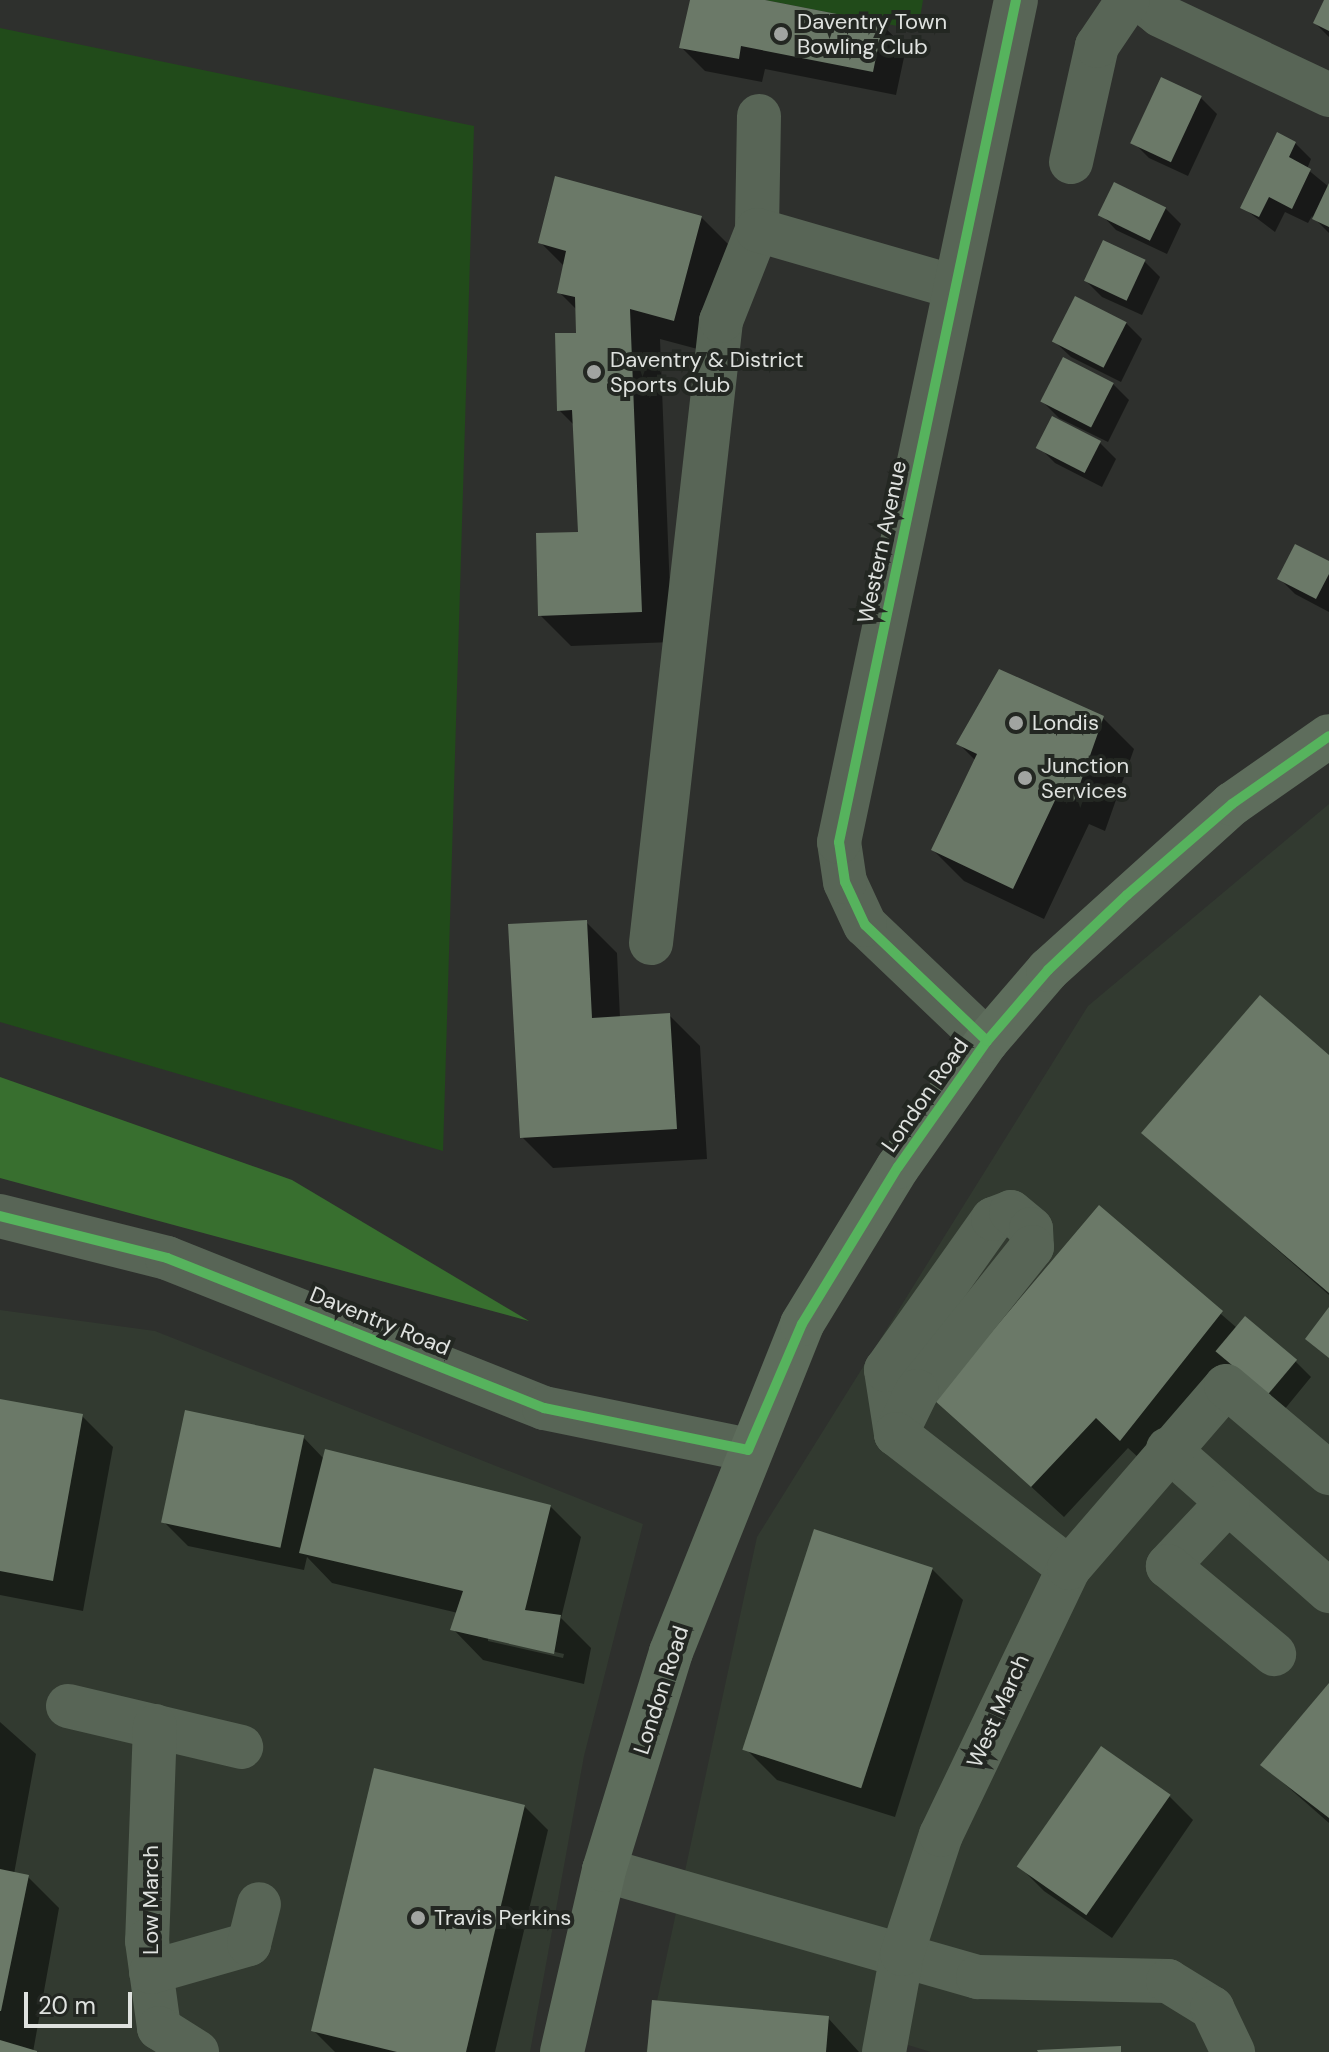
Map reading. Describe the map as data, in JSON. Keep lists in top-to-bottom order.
{
  "streets": {
    "main road": ["London Road"],
    "street": [
      "Western Avenue",
      "Daventry Road",
      "West March",
      "Low March"
    ]
  },
  "crossings": [
    ["Western Avenue", "London Road"],
    ["London Road", "Daventry Road"]
  ],
  "places": [
    "Daventry Town Bowling Club",
    "Daventry & District Sports Club",
    "Londis",
    "Junction Services",
    "Travis Perkins"
  ],
  "scale_bar": "20 m"
}
